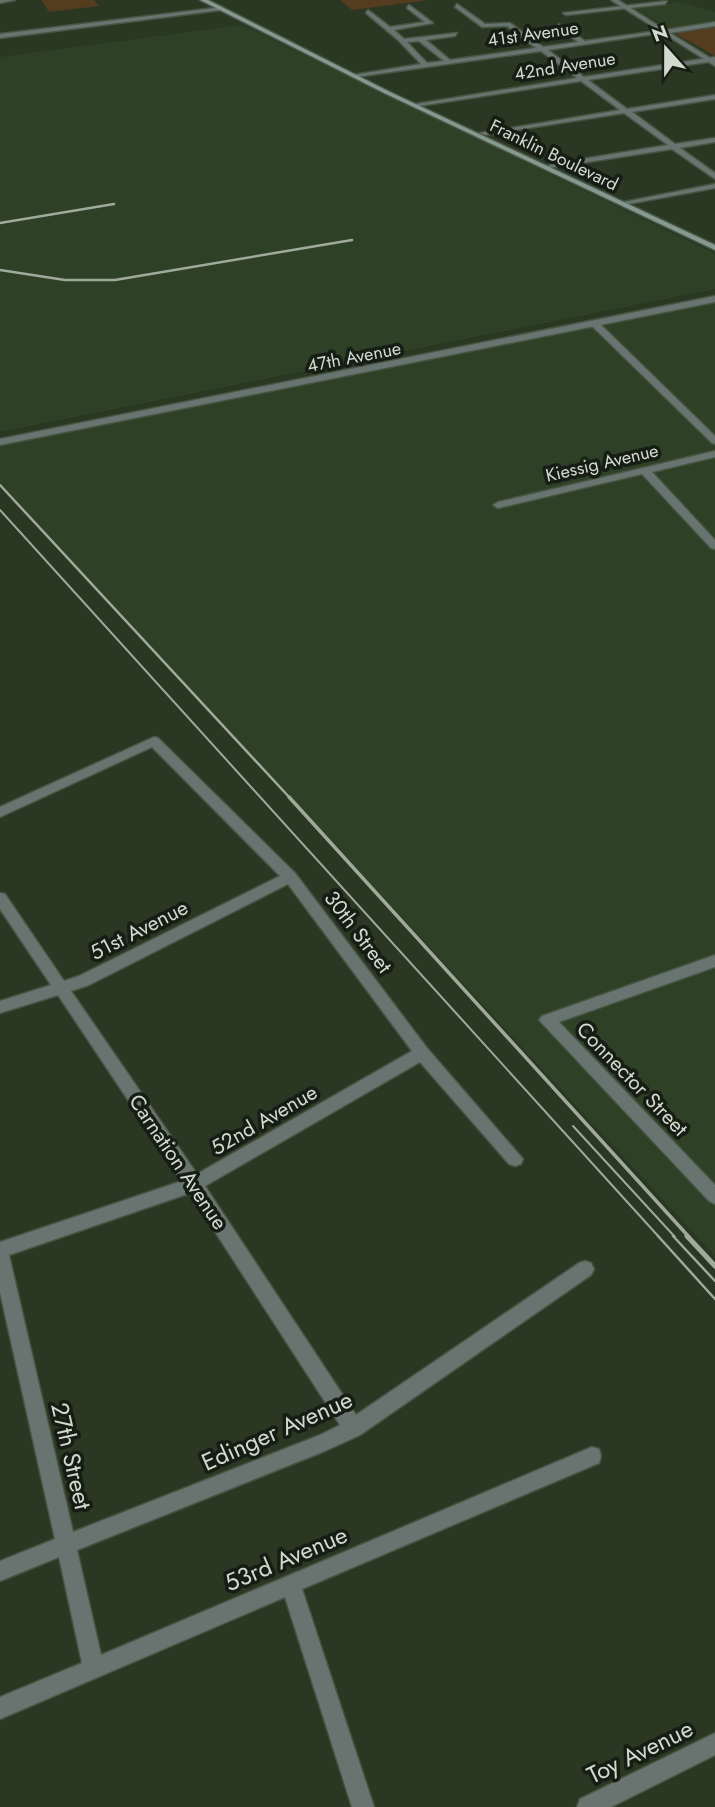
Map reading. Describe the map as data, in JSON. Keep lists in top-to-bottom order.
{
  "streets": {
    "main road": ["Franklin Boulevard"],
    "street": [
      "41st Avenue",
      "42nd Avenue",
      "47th Avenue",
      "Kiessig Avenue",
      "51st Avenue",
      "30th Street",
      "Connector Street",
      "52nd Avenue",
      "Carnation Avenue",
      "Edinger Avenue",
      "27th Street",
      "53rd Avenue",
      "Toy Avenue"
    ]
  },
  "crossings": [
    ["41st Avenue", "Franklin Boulevard"],
    ["42nd Avenue", "Franklin Boulevard"],
    ["51st Avenue", "30th Street"],
    ["51st Avenue", "Carnation Avenue"],
    ["30th Street", "52nd Avenue"],
    ["52nd Avenue", "Carnation Avenue"],
    ["52nd Avenue", "27th Street"],
    ["Carnation Avenue", "Edinger Avenue"],
    ["Edinger Avenue", "27th Street"],
    ["27th Street", "53rd Avenue"]
  ],
  "north": "top"
}
